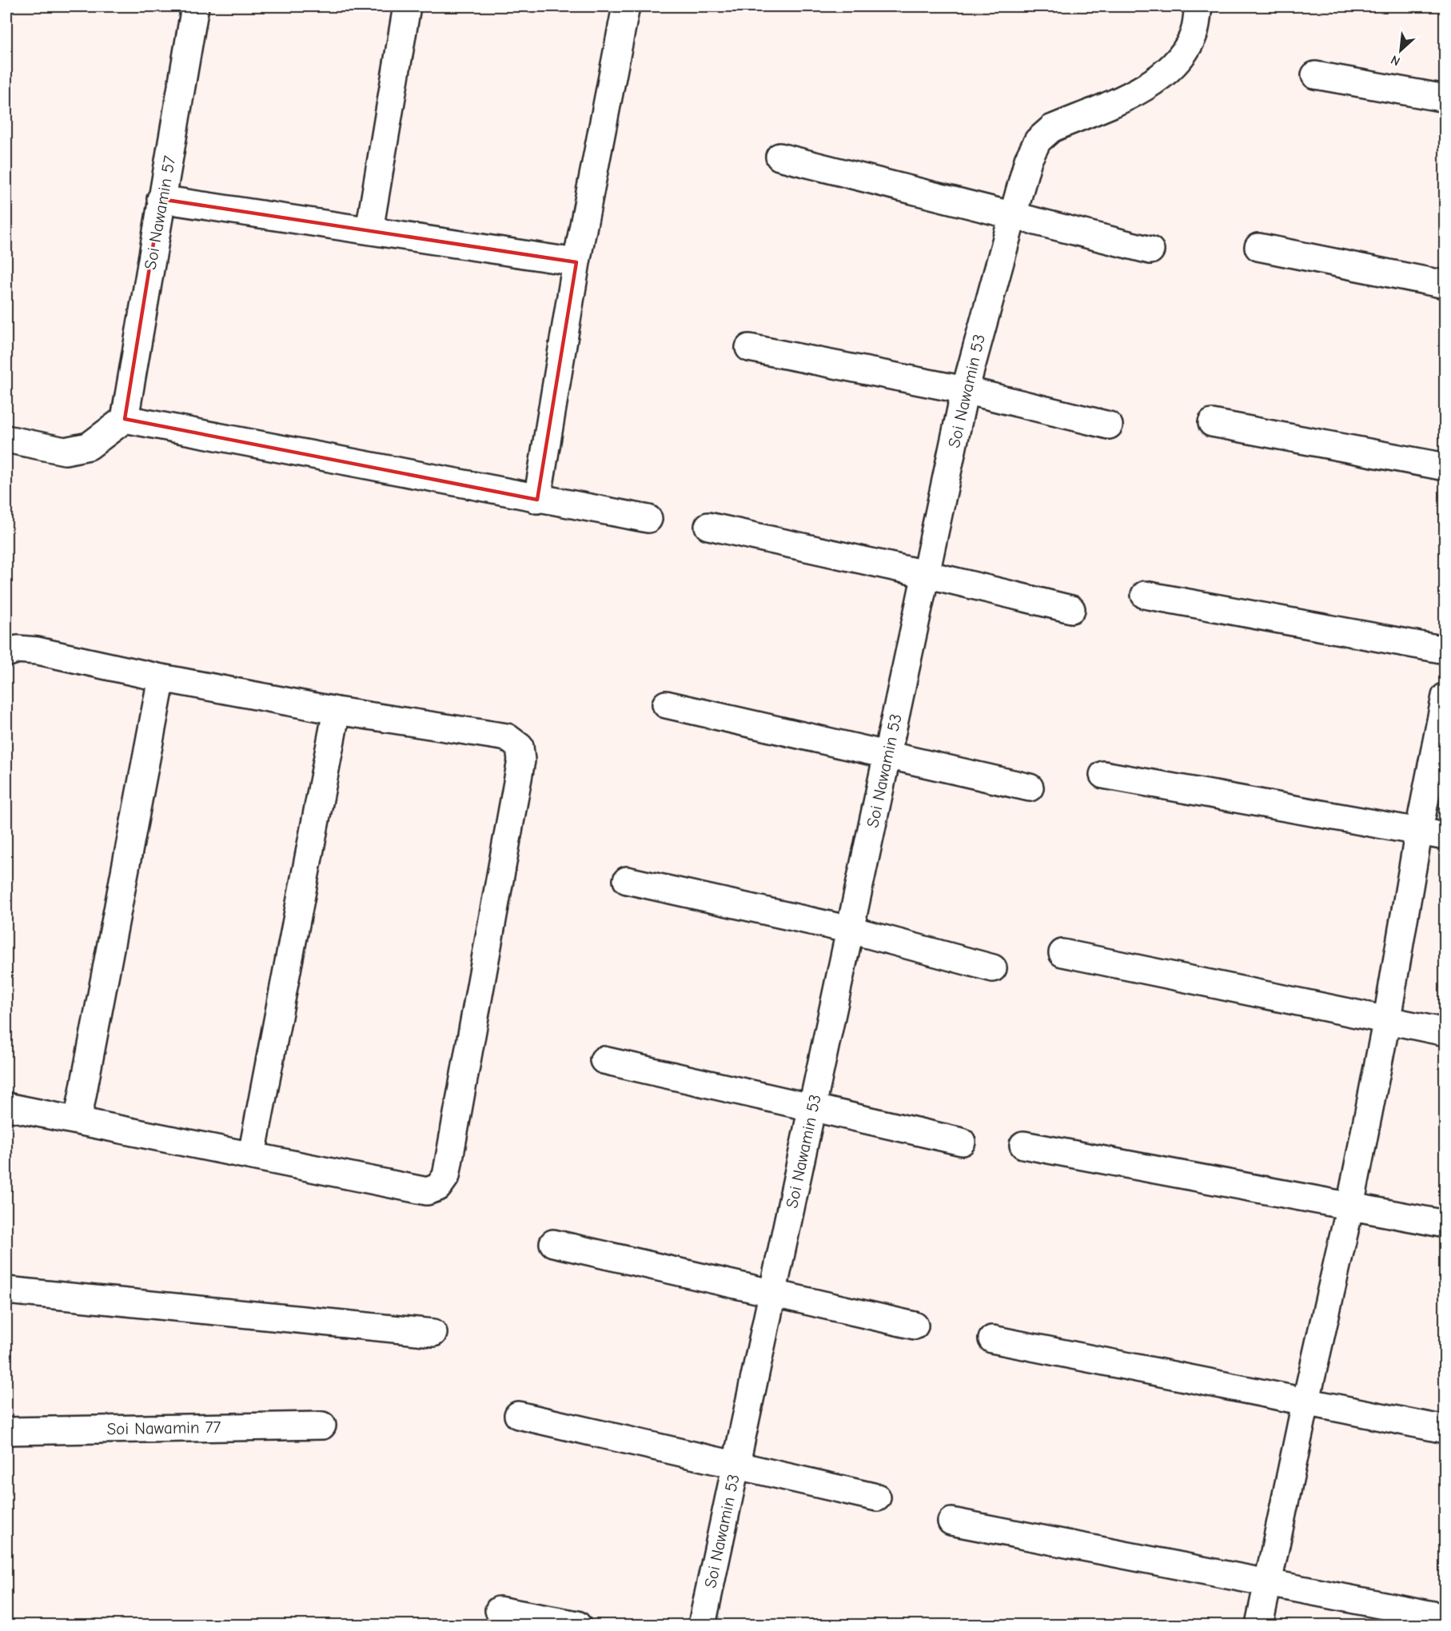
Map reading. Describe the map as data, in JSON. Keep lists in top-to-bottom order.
{
  "streets": {
    "street": ["Soi Nawamin 57", "Soi Nawamin 53", "Soi Nawamin 77"]
  },
  "north": "bottom left"
}
